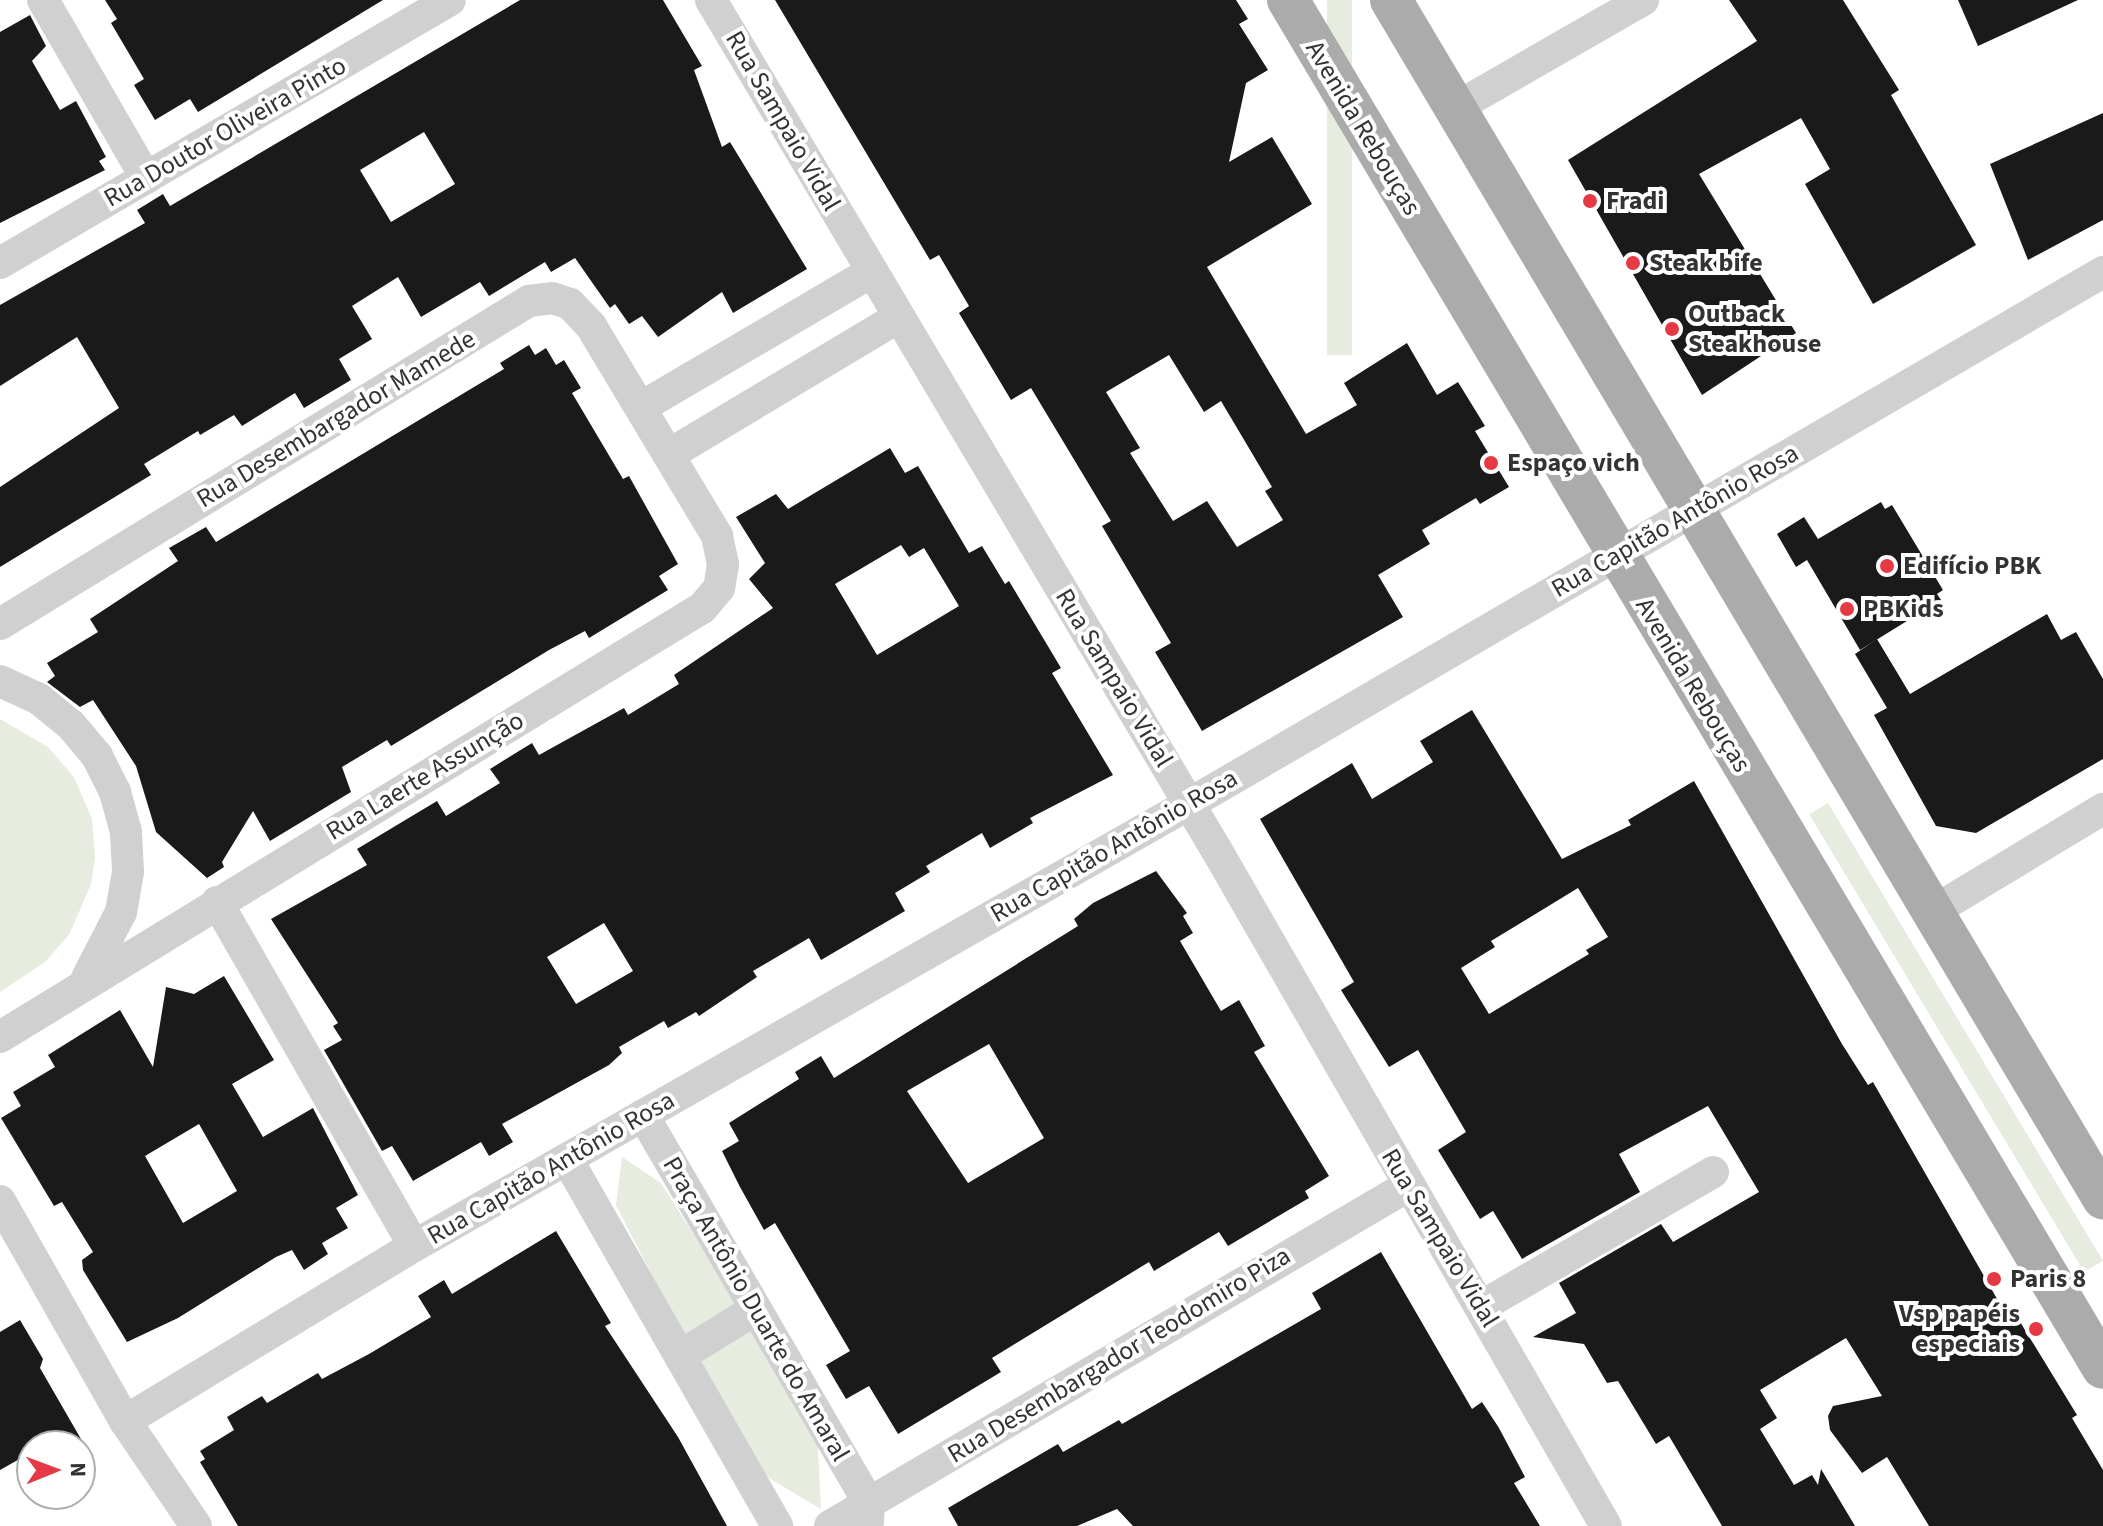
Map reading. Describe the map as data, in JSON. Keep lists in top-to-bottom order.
{
  "streets": {
    "main road": ["Avenida Rebouças"],
    "street": [
      "Rua Sampaio Vidal",
      "Rua Doutor Oliveira Pinto",
      "Rua Desembargador Mamede",
      "Rua Capitão Antônio Rosa",
      "Rua Laerte Assunção",
      "Praça Antônio Duarte do Amaral",
      "Rua Desembargador Teodomiro Piza"
    ]
  },
  "crossings": [
    ["Rua Sampaio Vidal", "Rua Capitão Antônio Rosa"],
    ["Rua Sampaio Vidal", "Rua Desembargador Teodomiro Piza"],
    ["Avenida Rebouças", "Rua Capitão Antônio Rosa"],
    ["Rua Desembargador Mamede", "Rua Laerte Assunção"],
    ["Rua Capitão Antônio Rosa", "Praça Antônio Duarte do Amaral"],
    ["Praça Antônio Duarte do Amaral", "Rua Desembargador Teodomiro Piza"]
  ],
  "places": [
    "Fradi",
    "Steak bife",
    "Outback Steakhouse",
    "Espaço vich",
    "Edifício PBK",
    "PBKids",
    "Paris 8",
    "Vsp papéis especiais"
  ],
  "north": "right"
}
